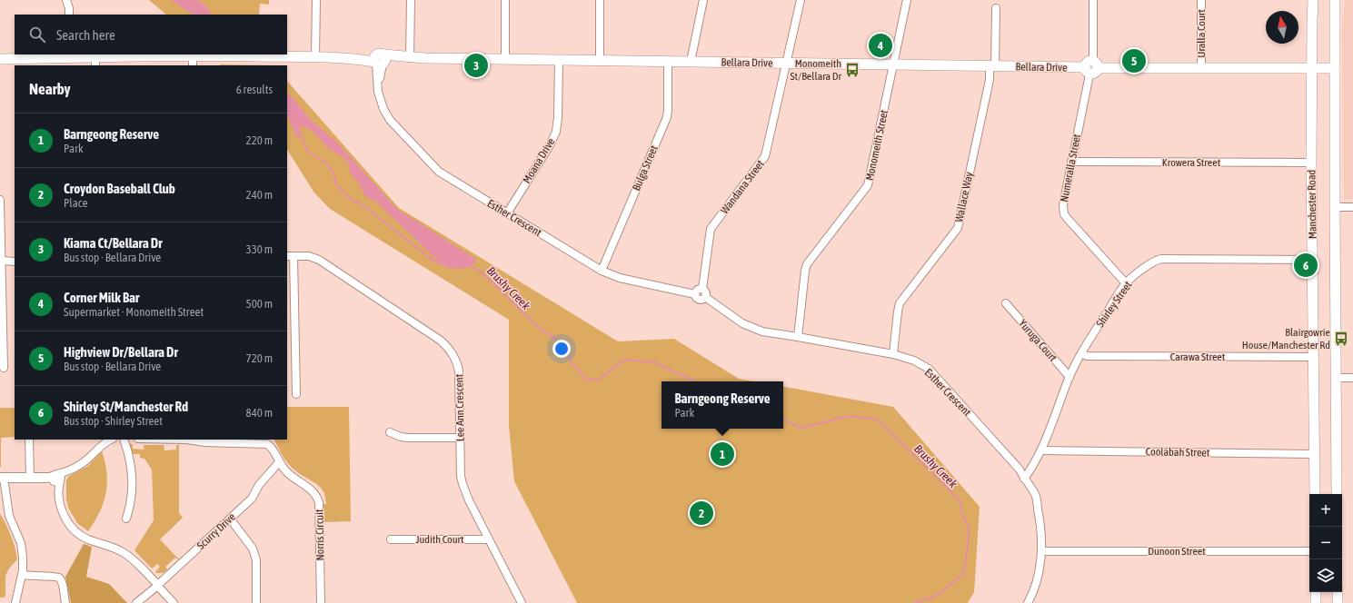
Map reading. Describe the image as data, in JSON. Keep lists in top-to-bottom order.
{
  "streets": {
    "main road": ["Bellara Drive", "Manchester Road"],
    "street": [
      "Uralla Court",
      "Monomeith Street",
      "Moana Drive",
      "Krowera Street",
      "Bulga Street",
      "Numeralla Street",
      "Wandana Street",
      "Wallace Way",
      "Esther Crescent",
      "Shirley Street",
      "Yuruga Court",
      "Carawa Street",
      "Lee Ann Crescent",
      "Coolabah Street",
      "Scurry Drive",
      "Norris Circuit",
      "Judith Court",
      "Dunoon Street"
    ]
  },
  "crossings": [
    ["Bellara Drive", "Monomeith Street"],
    ["Bellara Drive", "Moana Drive"],
    ["Bellara Drive", "Bulga Street"],
    ["Bellara Drive", "Numeralla Street"],
    ["Bellara Drive", "Wandana Street"],
    ["Bellara Drive", "Wallace Way"],
    ["Bellara Drive", "Esther Crescent"],
    ["Monomeith Street", "Esther Crescent"],
    ["Moana Drive", "Esther Crescent"],
    ["Krowera Street", "Numeralla Street"],
    ["Krowera Street", "Manchester Road"],
    ["Bulga Street", "Esther Crescent"],
    ["Numeralla Street", "Shirley Street"],
    ["Wandana Street", "Esther Crescent"],
    ["Wallace Way", "Esther Crescent"],
    ["Manchester Road", "Shirley Street"],
    ["Manchester Road", "Carawa Street"],
    ["Manchester Road", "Coolabah Street"],
    ["Esther Crescent", "Shirley Street"],
    ["Esther Crescent", "Dunoon Street"],
    ["Shirley Street", "Yuruga Court"],
    ["Shirley Street", "Carawa Street"],
    ["Shirley Street", "Coolabah Street"],
    ["Lee Ann Crescent", "Judith Court"],
    ["Scurry Drive", "Norris Circuit"]
  ],
  "water": ["Brushy Creek"],
  "places": {
    "bus stop": ["Monomeith St/Bellara Dr", "Blairgowrie House/Manchester Rd"]
  },
  "north": "top",
  "page": {
    "search": "Search here",
    "pins": [
      "4",
      "5",
      "3",
      "6",
      "1",
      "2"
    ],
    "heading": ["Nearby", "6 results"],
    "list": [
      {
        "mark": "1",
        "name": "Barngeong Reserve",
        "note": "Park",
        "value": "220 m"
      },
      {
        "mark": "2",
        "name": "Croydon Baseball Club",
        "note": "Place",
        "value": "240 m"
      },
      {
        "mark": "3",
        "name": "Kiama Ct/Bellara Dr",
        "note": "Bus stop · Bellara Drive",
        "value": "330 m"
      },
      {
        "mark": "4",
        "name": "Corner Milk Bar",
        "note": "Supermarket · Monomeith Street",
        "value": "500 m"
      },
      {
        "mark": "5",
        "name": "Highview Dr/Bellara Dr",
        "note": "Bus stop · Bellara Drive",
        "value": "720 m"
      },
      {
        "mark": "6",
        "name": "Shirley St/Manchester Rd",
        "note": "Bus stop · Shirley Street",
        "value": "840 m"
      }
    ],
    "popup": ["Barngeong Reserve", "Park"],
    "map_buttons": ["+", "−"]
  }
}
